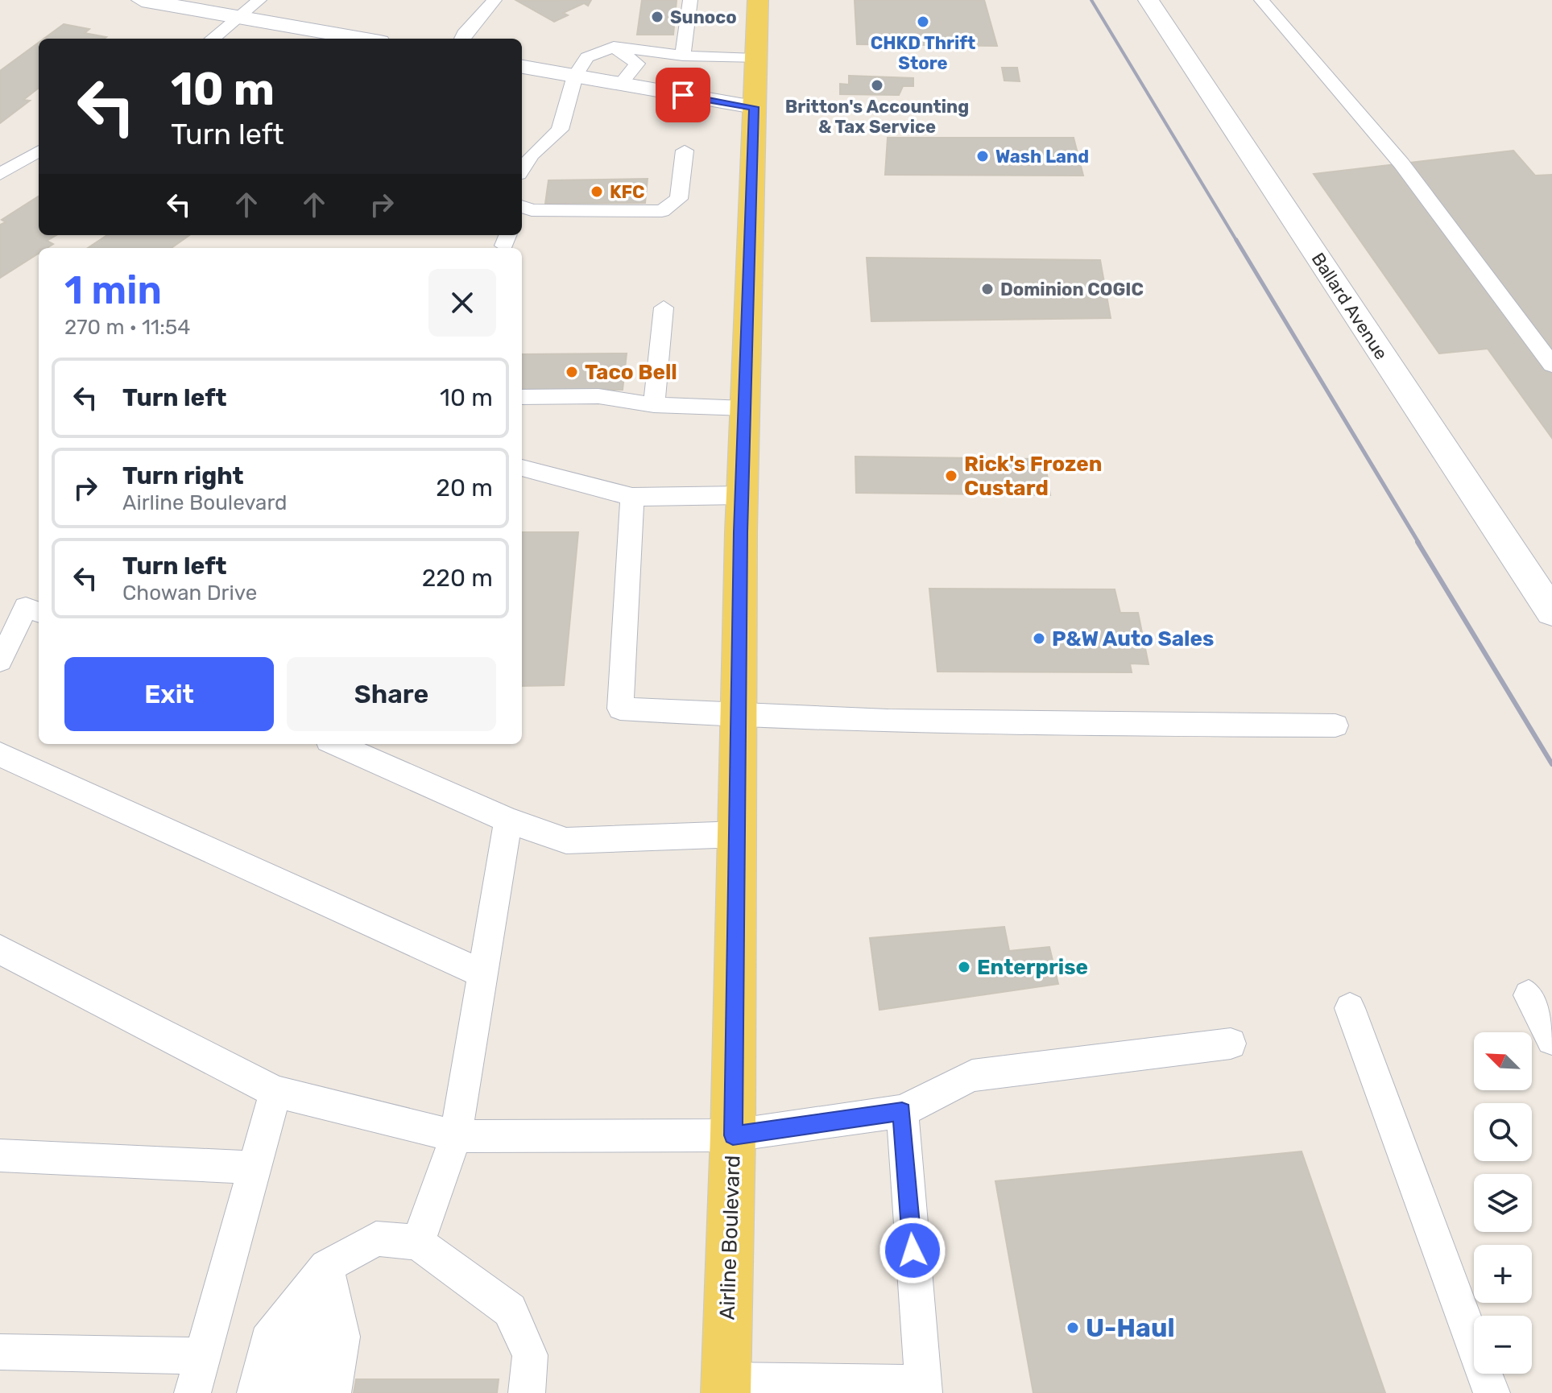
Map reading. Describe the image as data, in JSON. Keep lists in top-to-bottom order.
{
  "streets": {
    "main road": ["Airline Boulevard"],
    "street": ["Ballard Avenue"]
  },
  "places": [
    "Sunoco",
    "CHKD Thrift Store",
    "Britton's Accounting & Tax Service",
    "Wash Land",
    "KFC",
    "Dominion COGIC",
    "Taco Bell",
    "Rick's Frozen Custard",
    "P&W Auto Sales",
    "Enterprise",
    "U-Haul"
  ],
  "north": "top left",
  "page": {
    "turn": ["10 m", "Turn left"],
    "heading": ["1 min", "270 m · 11:54"],
    "list": [
      {
        "name": "Turn left",
        "value": "10 m"
      },
      {
        "name": "Turn right",
        "note": "Airline Boulevard",
        "value": "20 m"
      },
      {
        "name": "Turn left",
        "note": "Chowan Drive",
        "value": "220 m"
      }
    ],
    "buttons": ["Exit", "Share"],
    "map_buttons": ["+", "−"]
  }
}
